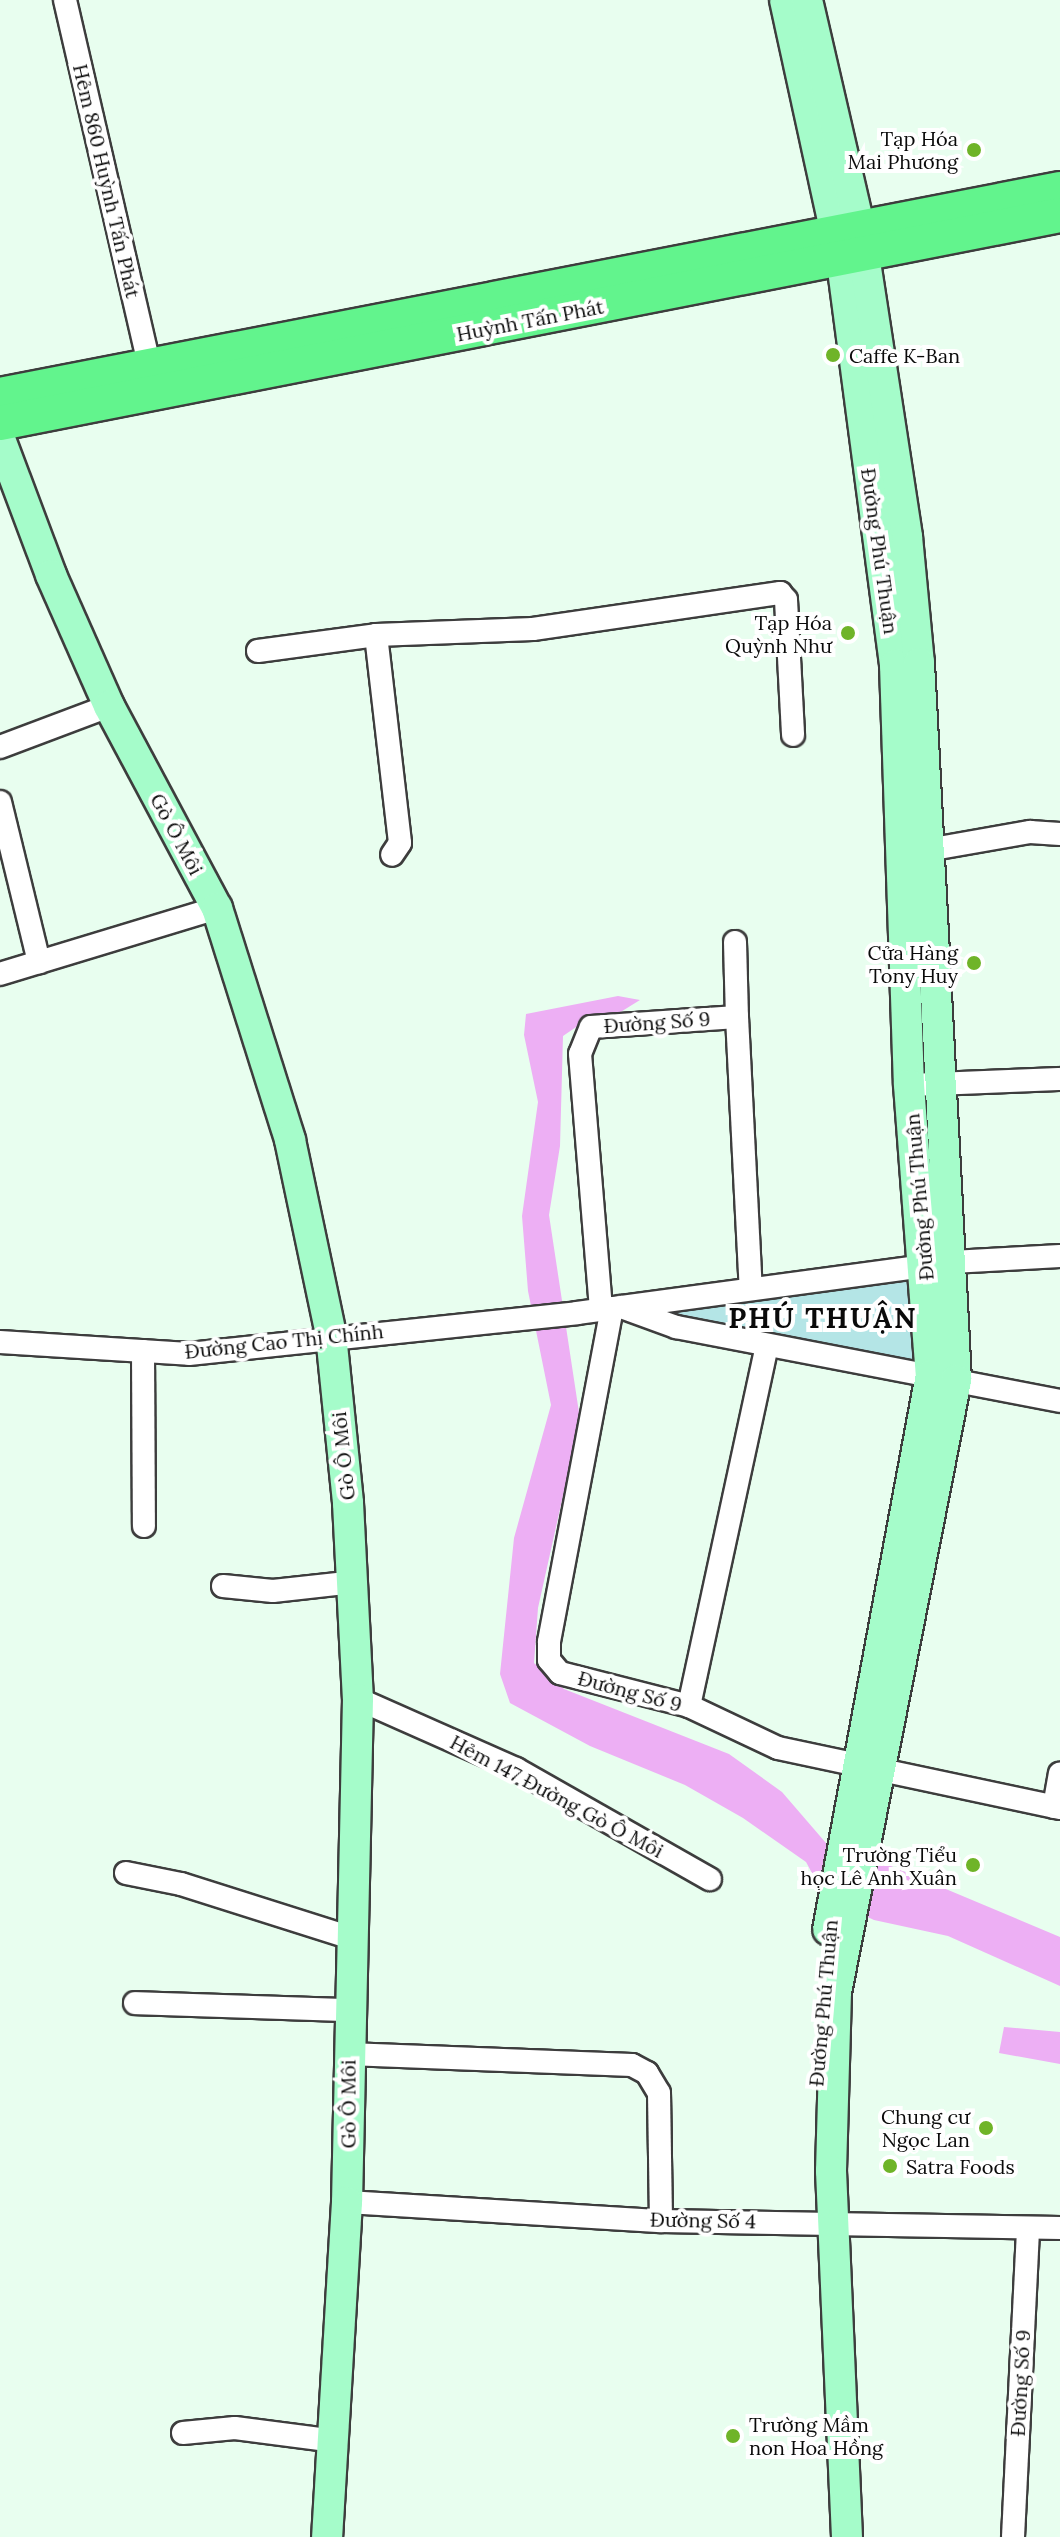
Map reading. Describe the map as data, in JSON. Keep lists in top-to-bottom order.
{
  "streets": {
    "main road": ["Huỳnh Tấn Phát"],
    "street": [
      "Hẻm 860 Huỳnh Tấn Phát",
      "Đường Phú Thuận",
      "Gò Ô Môi",
      "Đường Số 9",
      "Đường Cao Thị Chính",
      "Hẻm 147 Đường Gò Ô Môi",
      "Đường Số 4"
    ]
  },
  "crossings": [
    ["Hẻm 860 Huỳnh Tấn Phát", "Huỳnh Tấn Phát"],
    ["Huỳnh Tấn Phát", "Đường Phú Thuận"],
    ["Đường Phú Thuận", "Đường Số 9"],
    ["Đường Phú Thuận", "Đường Số 4"],
    ["Gò Ô Môi", "Đường Cao Thị Chính"],
    ["Gò Ô Môi", "Hẻm 147 Đường Gò Ô Môi"],
    ["Gò Ô Môi", "Đường Số 4"],
    ["Đường Số 9", "Đường Cao Thị Chính"],
    ["Đường Số 9", "Đường Số 4"]
  ],
  "districts": ["PHÚ THUẬN"],
  "places": [
    "Tạp Hóa Mai Phương",
    "Caffe K-Ban",
    "Tạp Hóa Quỳnh Như",
    "Cửa Hàng Tony Huy",
    "Trường Tiểu học Lê Anh Xuân",
    "Chung cư Ngọc Lan",
    "Satra Foods",
    "Trường Mầm non Hoa Hồng"
  ]
}
